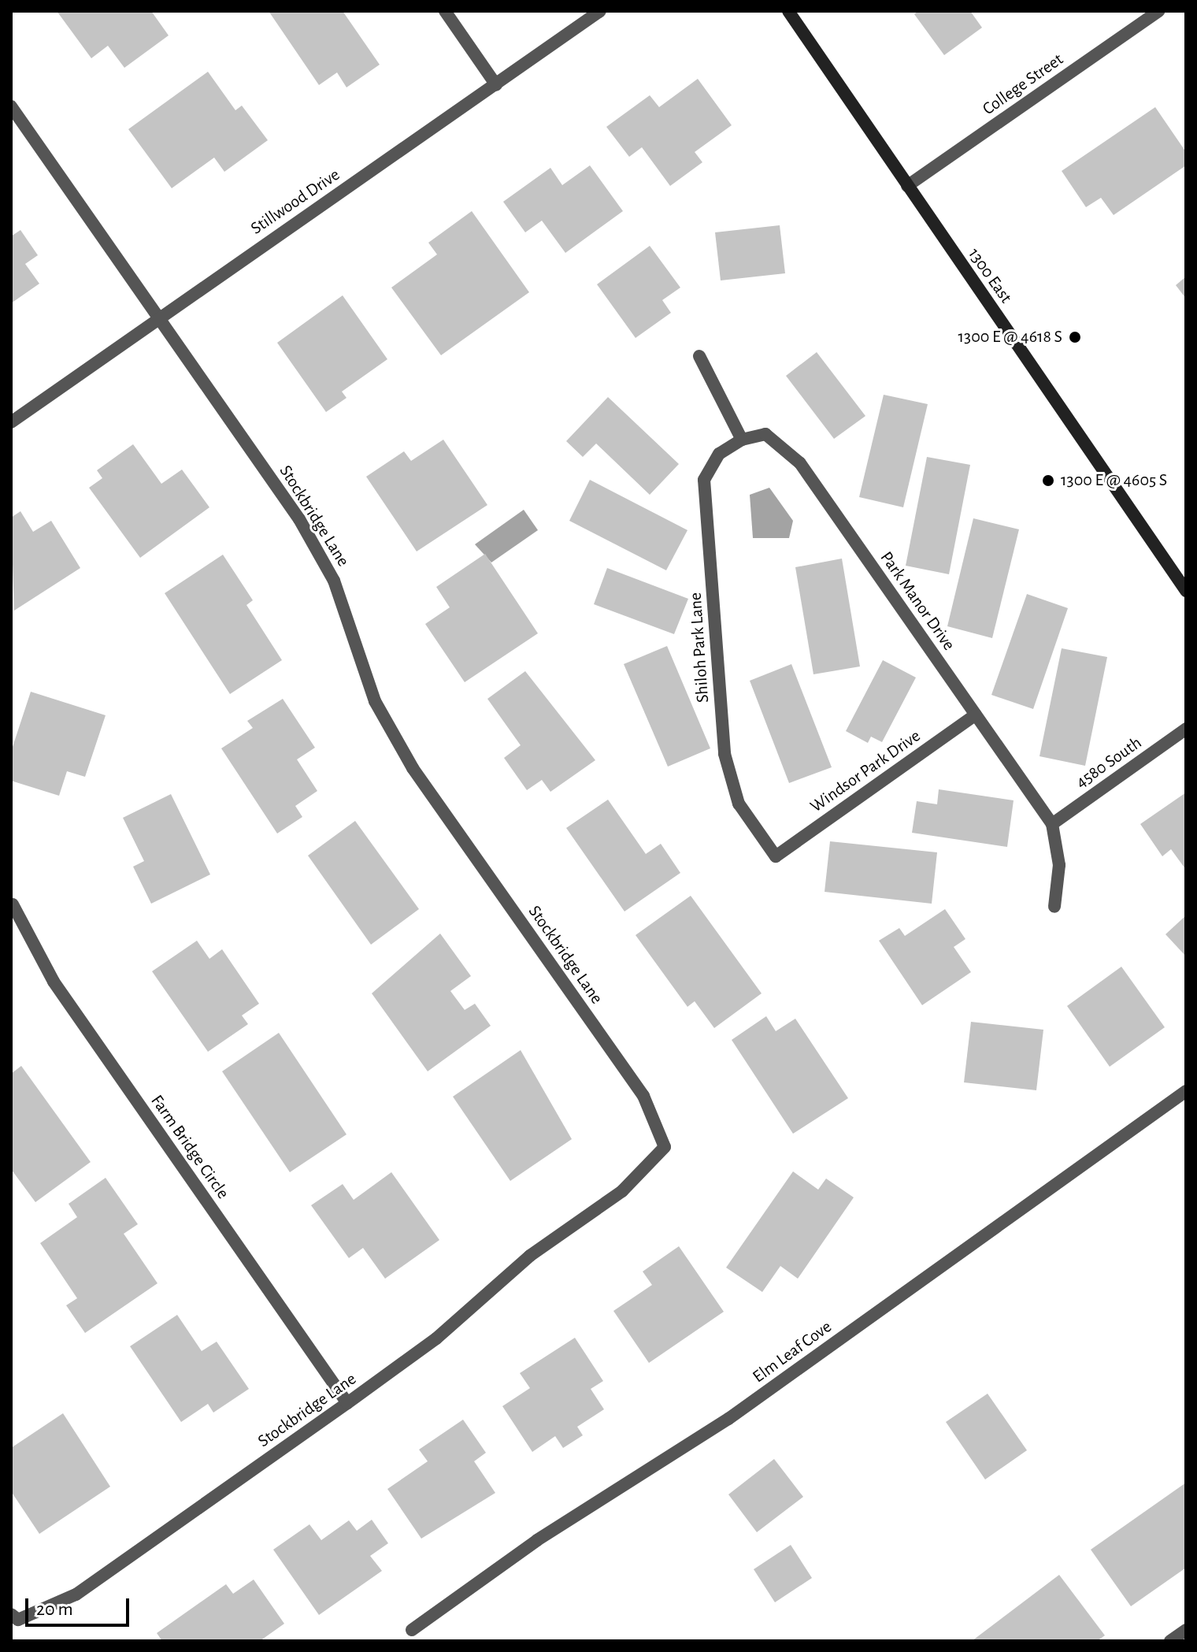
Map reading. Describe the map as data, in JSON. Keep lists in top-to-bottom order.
{
  "streets": {
    "main road": ["1300 East"],
    "street": [
      "College Street",
      "Stillwood Drive",
      "Stockbridge Lane",
      "Park Manor Drive",
      "Shiloh Park Lane",
      "4580 South",
      "Windsor Park Drive",
      "Farm Bridge Circle",
      "Elm Leaf Cove"
    ]
  },
  "crossings": [
    ["College Street", "1300 East"],
    ["Stillwood Drive", "Stockbridge Lane"],
    ["Stockbridge Lane", "Farm Bridge Circle"],
    ["Park Manor Drive", "Shiloh Park Lane"],
    ["Park Manor Drive", "4580 South"],
    ["Park Manor Drive", "Windsor Park Drive"],
    ["Shiloh Park Lane", "Windsor Park Drive"]
  ],
  "places": ["1300 E @ 4618 S", "1300 E @ 4605 S"],
  "scale_bar": "20 m"
}
